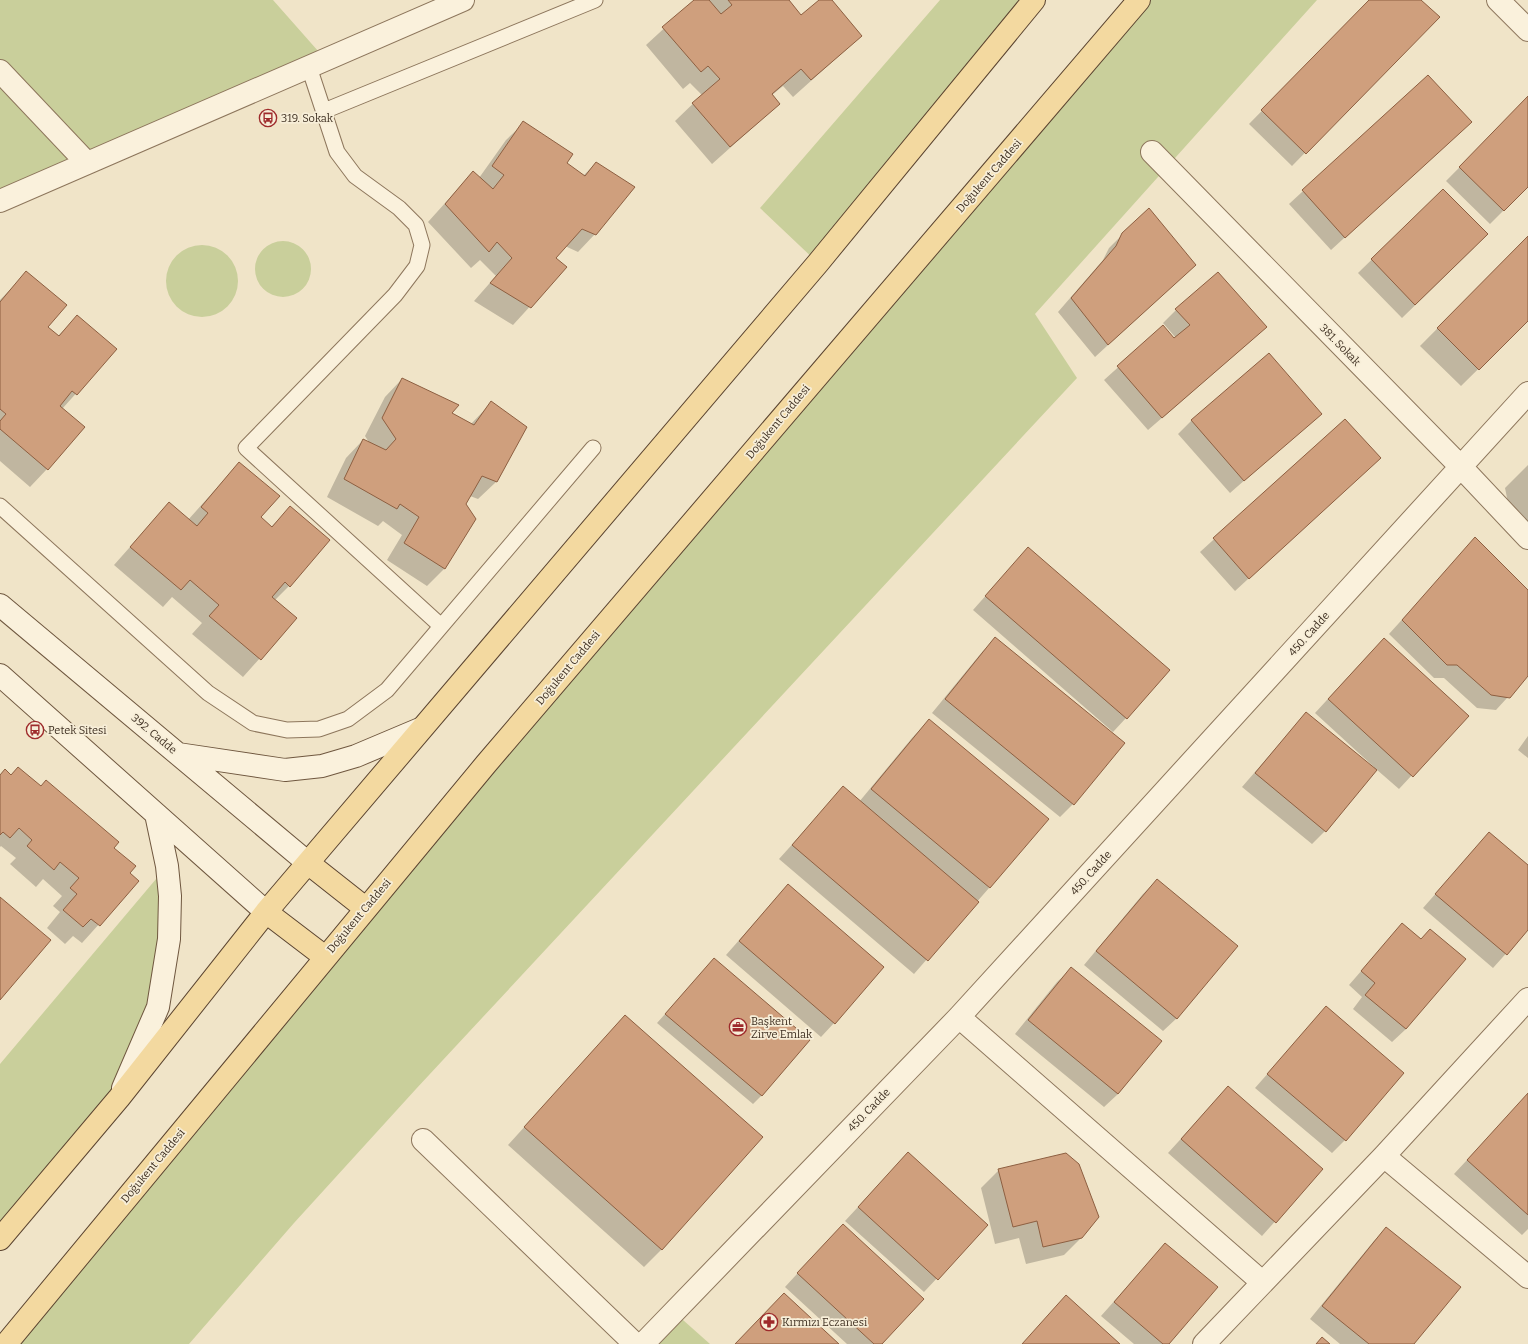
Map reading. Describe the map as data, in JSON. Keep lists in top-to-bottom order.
{
  "streets": {
    "main road": ["Doğukent Caddesi"],
    "street": ["381. Sokak", "450. Cadde", "392. Cadde"]
  },
  "crossings": [
    ["381. Sokak", "450. Cadde"]
  ],
  "places": {
    "bus stop": ["319. Sokak", "Petek Sitesi"],
    "office": ["Başkent Zirve Emlak"],
    "pharmacy": ["Kırmızı Eczanesi"]
  }
}
